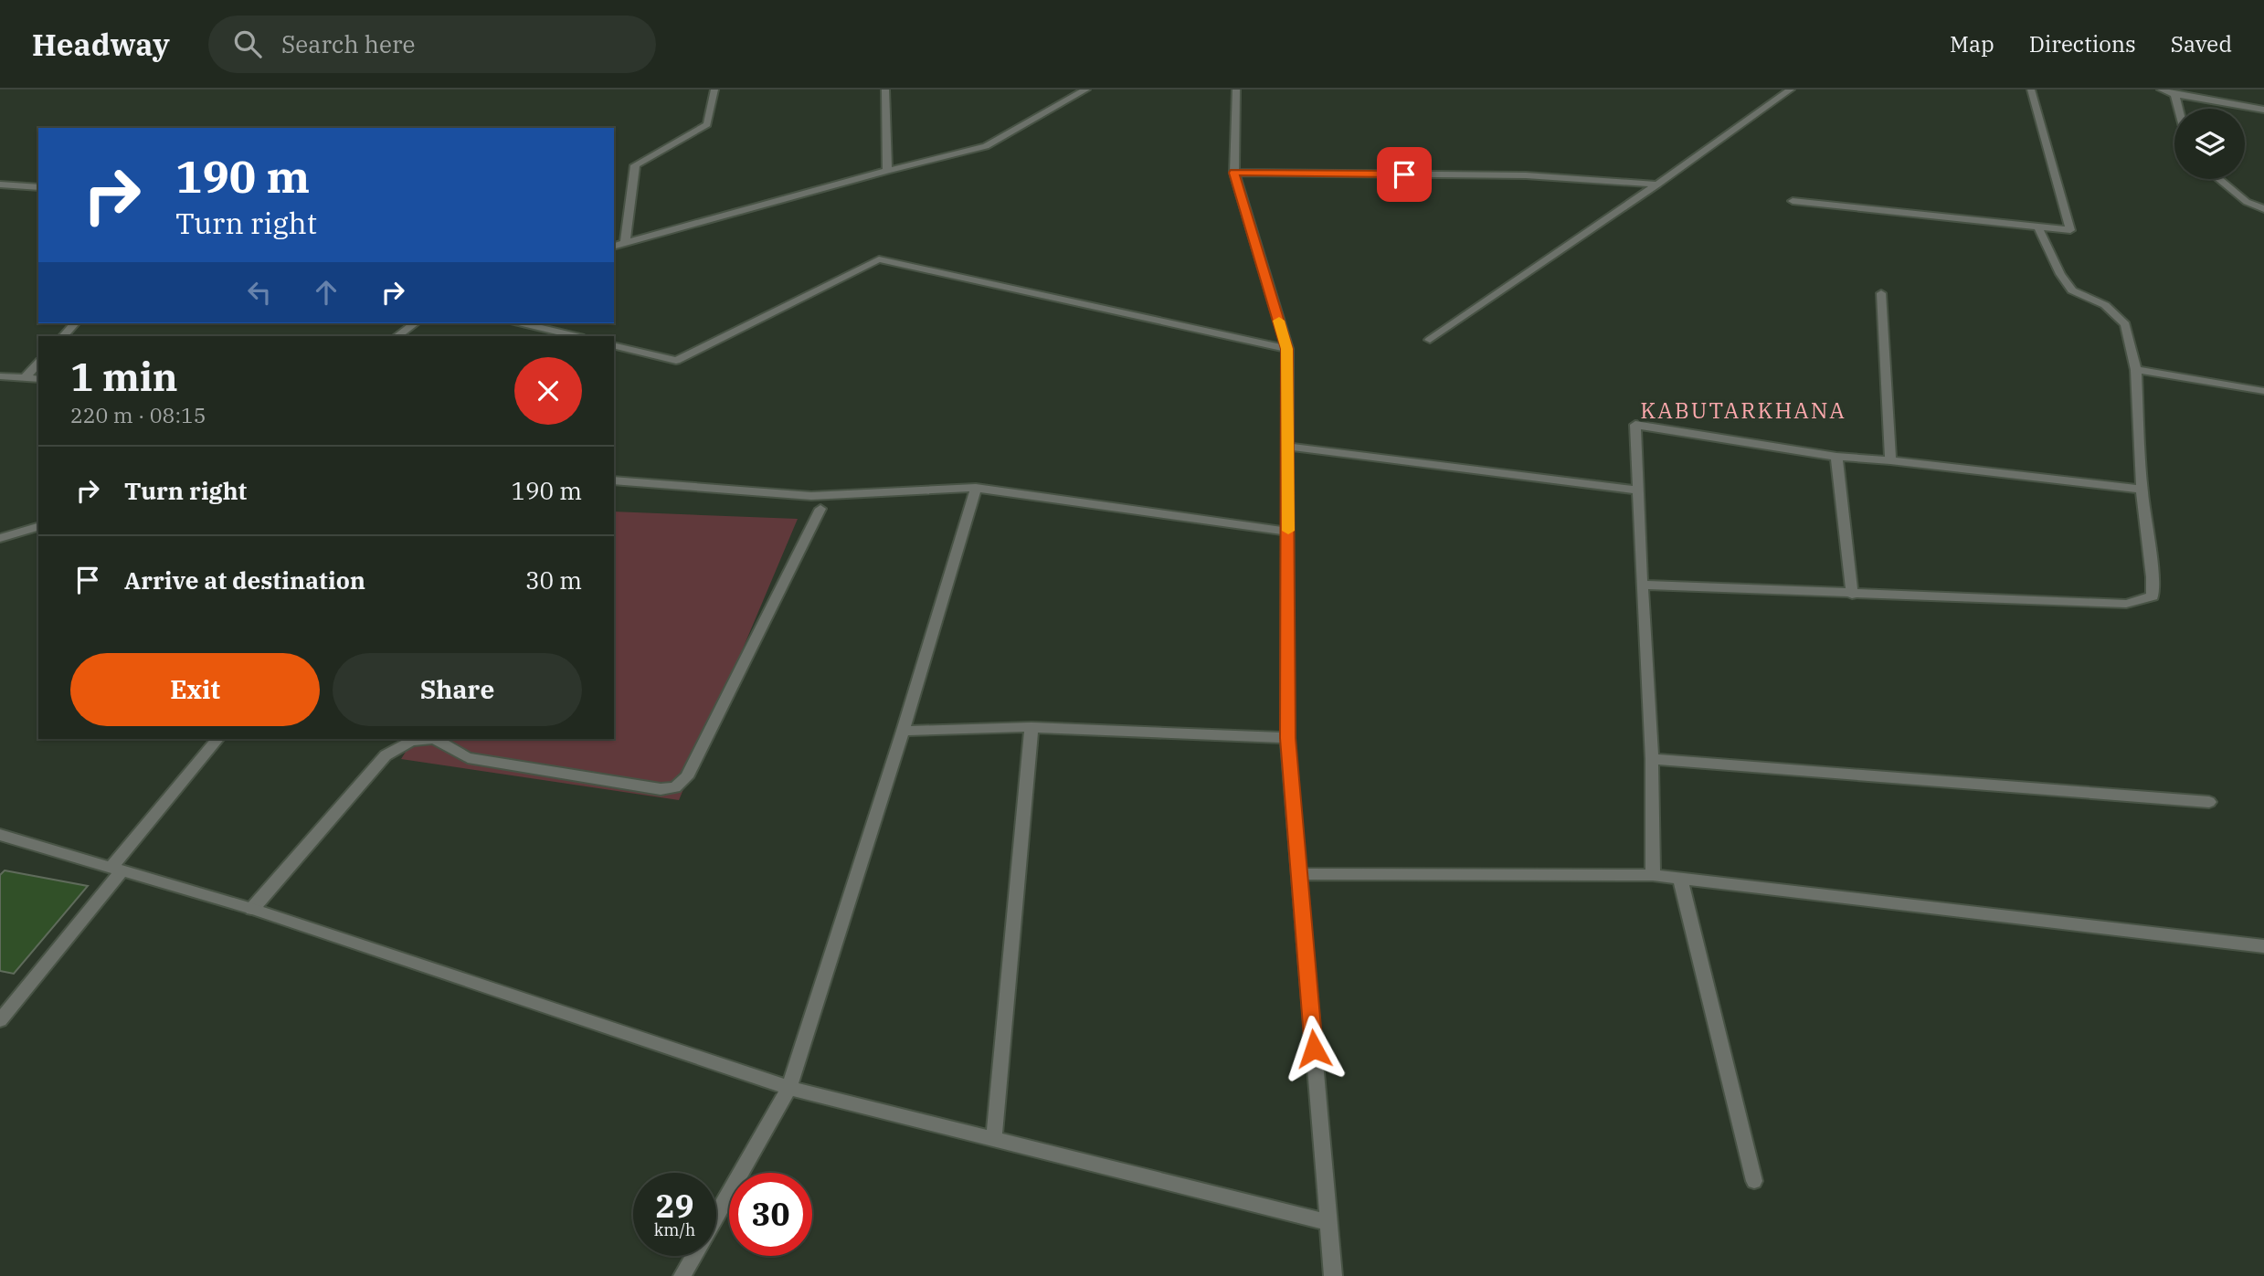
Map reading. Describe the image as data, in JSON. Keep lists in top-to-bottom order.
{
  "districts": ["KABUTARKHANA"],
  "page": {
    "header": "Headway",
    "search": "Search here",
    "nav": ["Map", "Directions", "Saved"],
    "turn": ["190 m", "Turn right"],
    "heading": ["1 min", "220 m · 08:15"],
    "list": [
      {
        "name": "Turn right",
        "value": "190 m"
      },
      {
        "name": "Arrive at destination",
        "value": "30 m"
      }
    ],
    "buttons": ["Exit", "Share"],
    "speed": "29 km/h",
    "limit": "30"
  }
}
